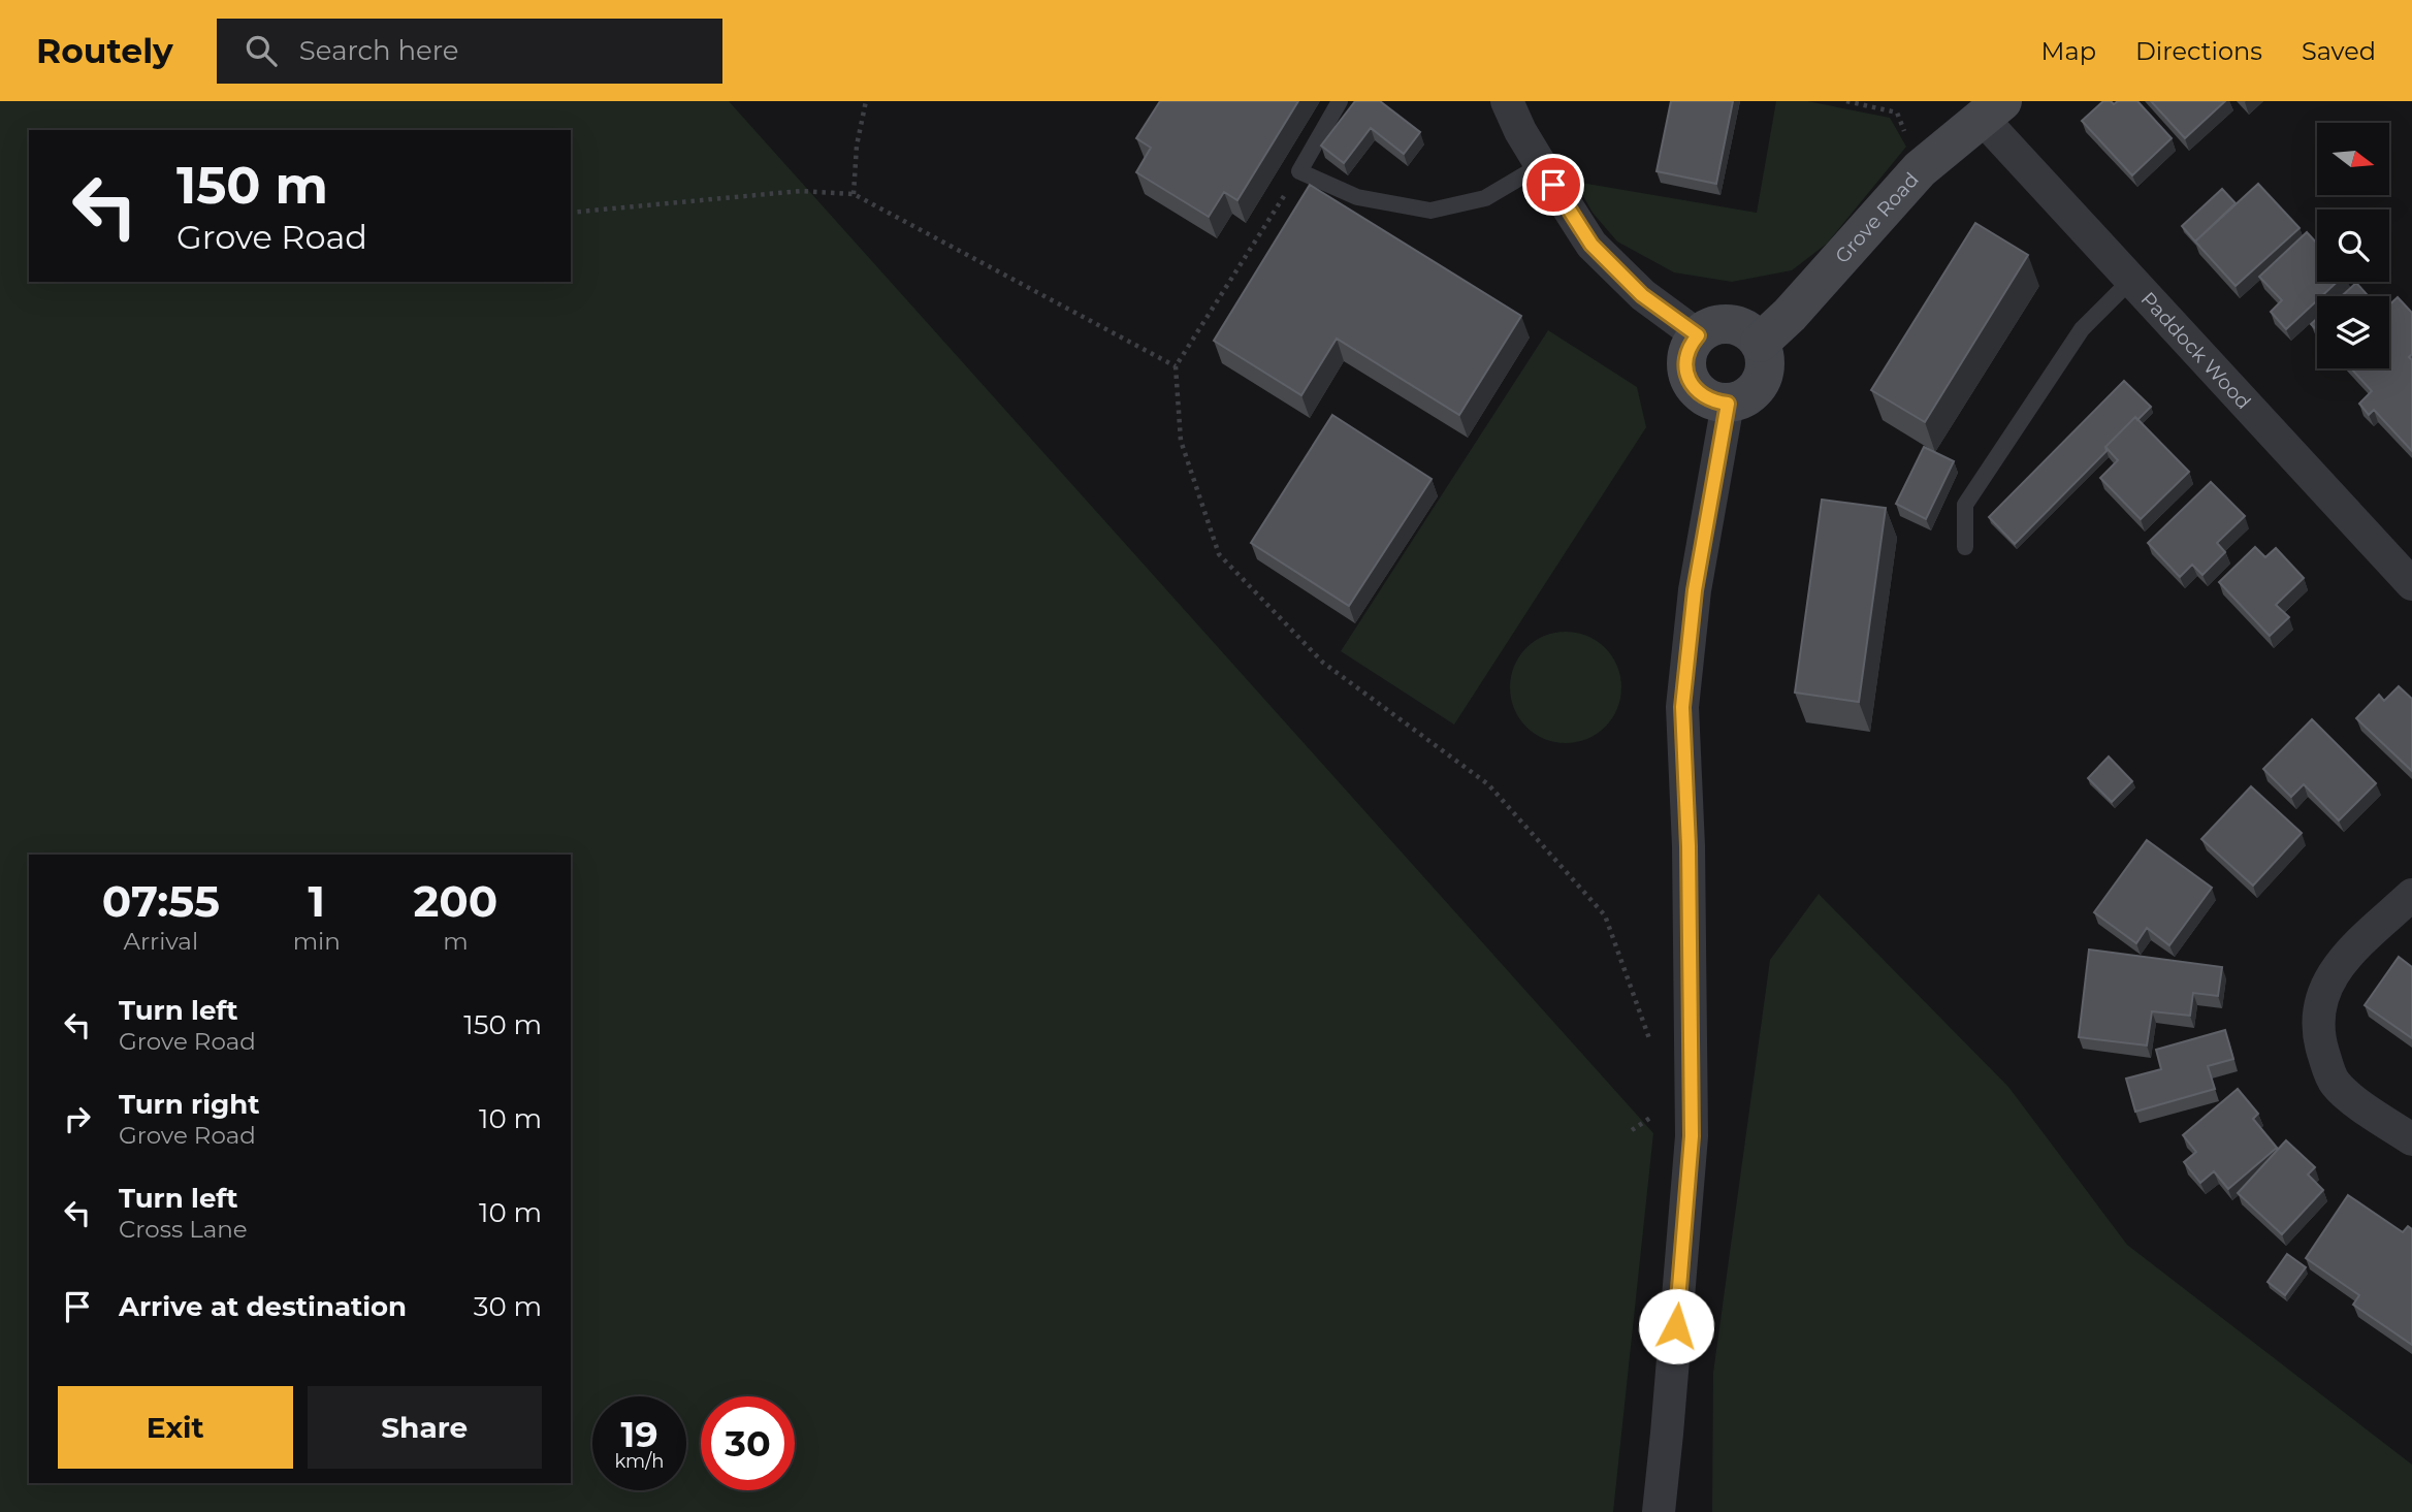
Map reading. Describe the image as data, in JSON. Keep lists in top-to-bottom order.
{
  "streets": {
    "street": ["Grove Road", "Paddock Wood"]
  },
  "crossings": [
    ["Grove Road", "Paddock Wood"]
  ],
  "north": "right",
  "page": {
    "header": "Routely",
    "search": "Search here",
    "nav": ["Map", "Directions", "Saved"],
    "turn": ["150 m", "Grove Road"],
    "eta": [
      "07:55",
      "Arrival",
      "1",
      "min",
      "200",
      "m"
    ],
    "list": [
      {
        "name": "Turn left",
        "note": "Grove Road",
        "value": "150 m"
      },
      {
        "name": "Turn right",
        "note": "Grove Road",
        "value": "10 m"
      },
      {
        "name": "Turn left",
        "note": "Cross Lane",
        "value": "10 m"
      },
      {
        "name": "Arrive at destination",
        "value": "30 m"
      }
    ],
    "buttons": ["Exit", "Share"],
    "speed": "19 km/h",
    "limit": "30"
  }
}
